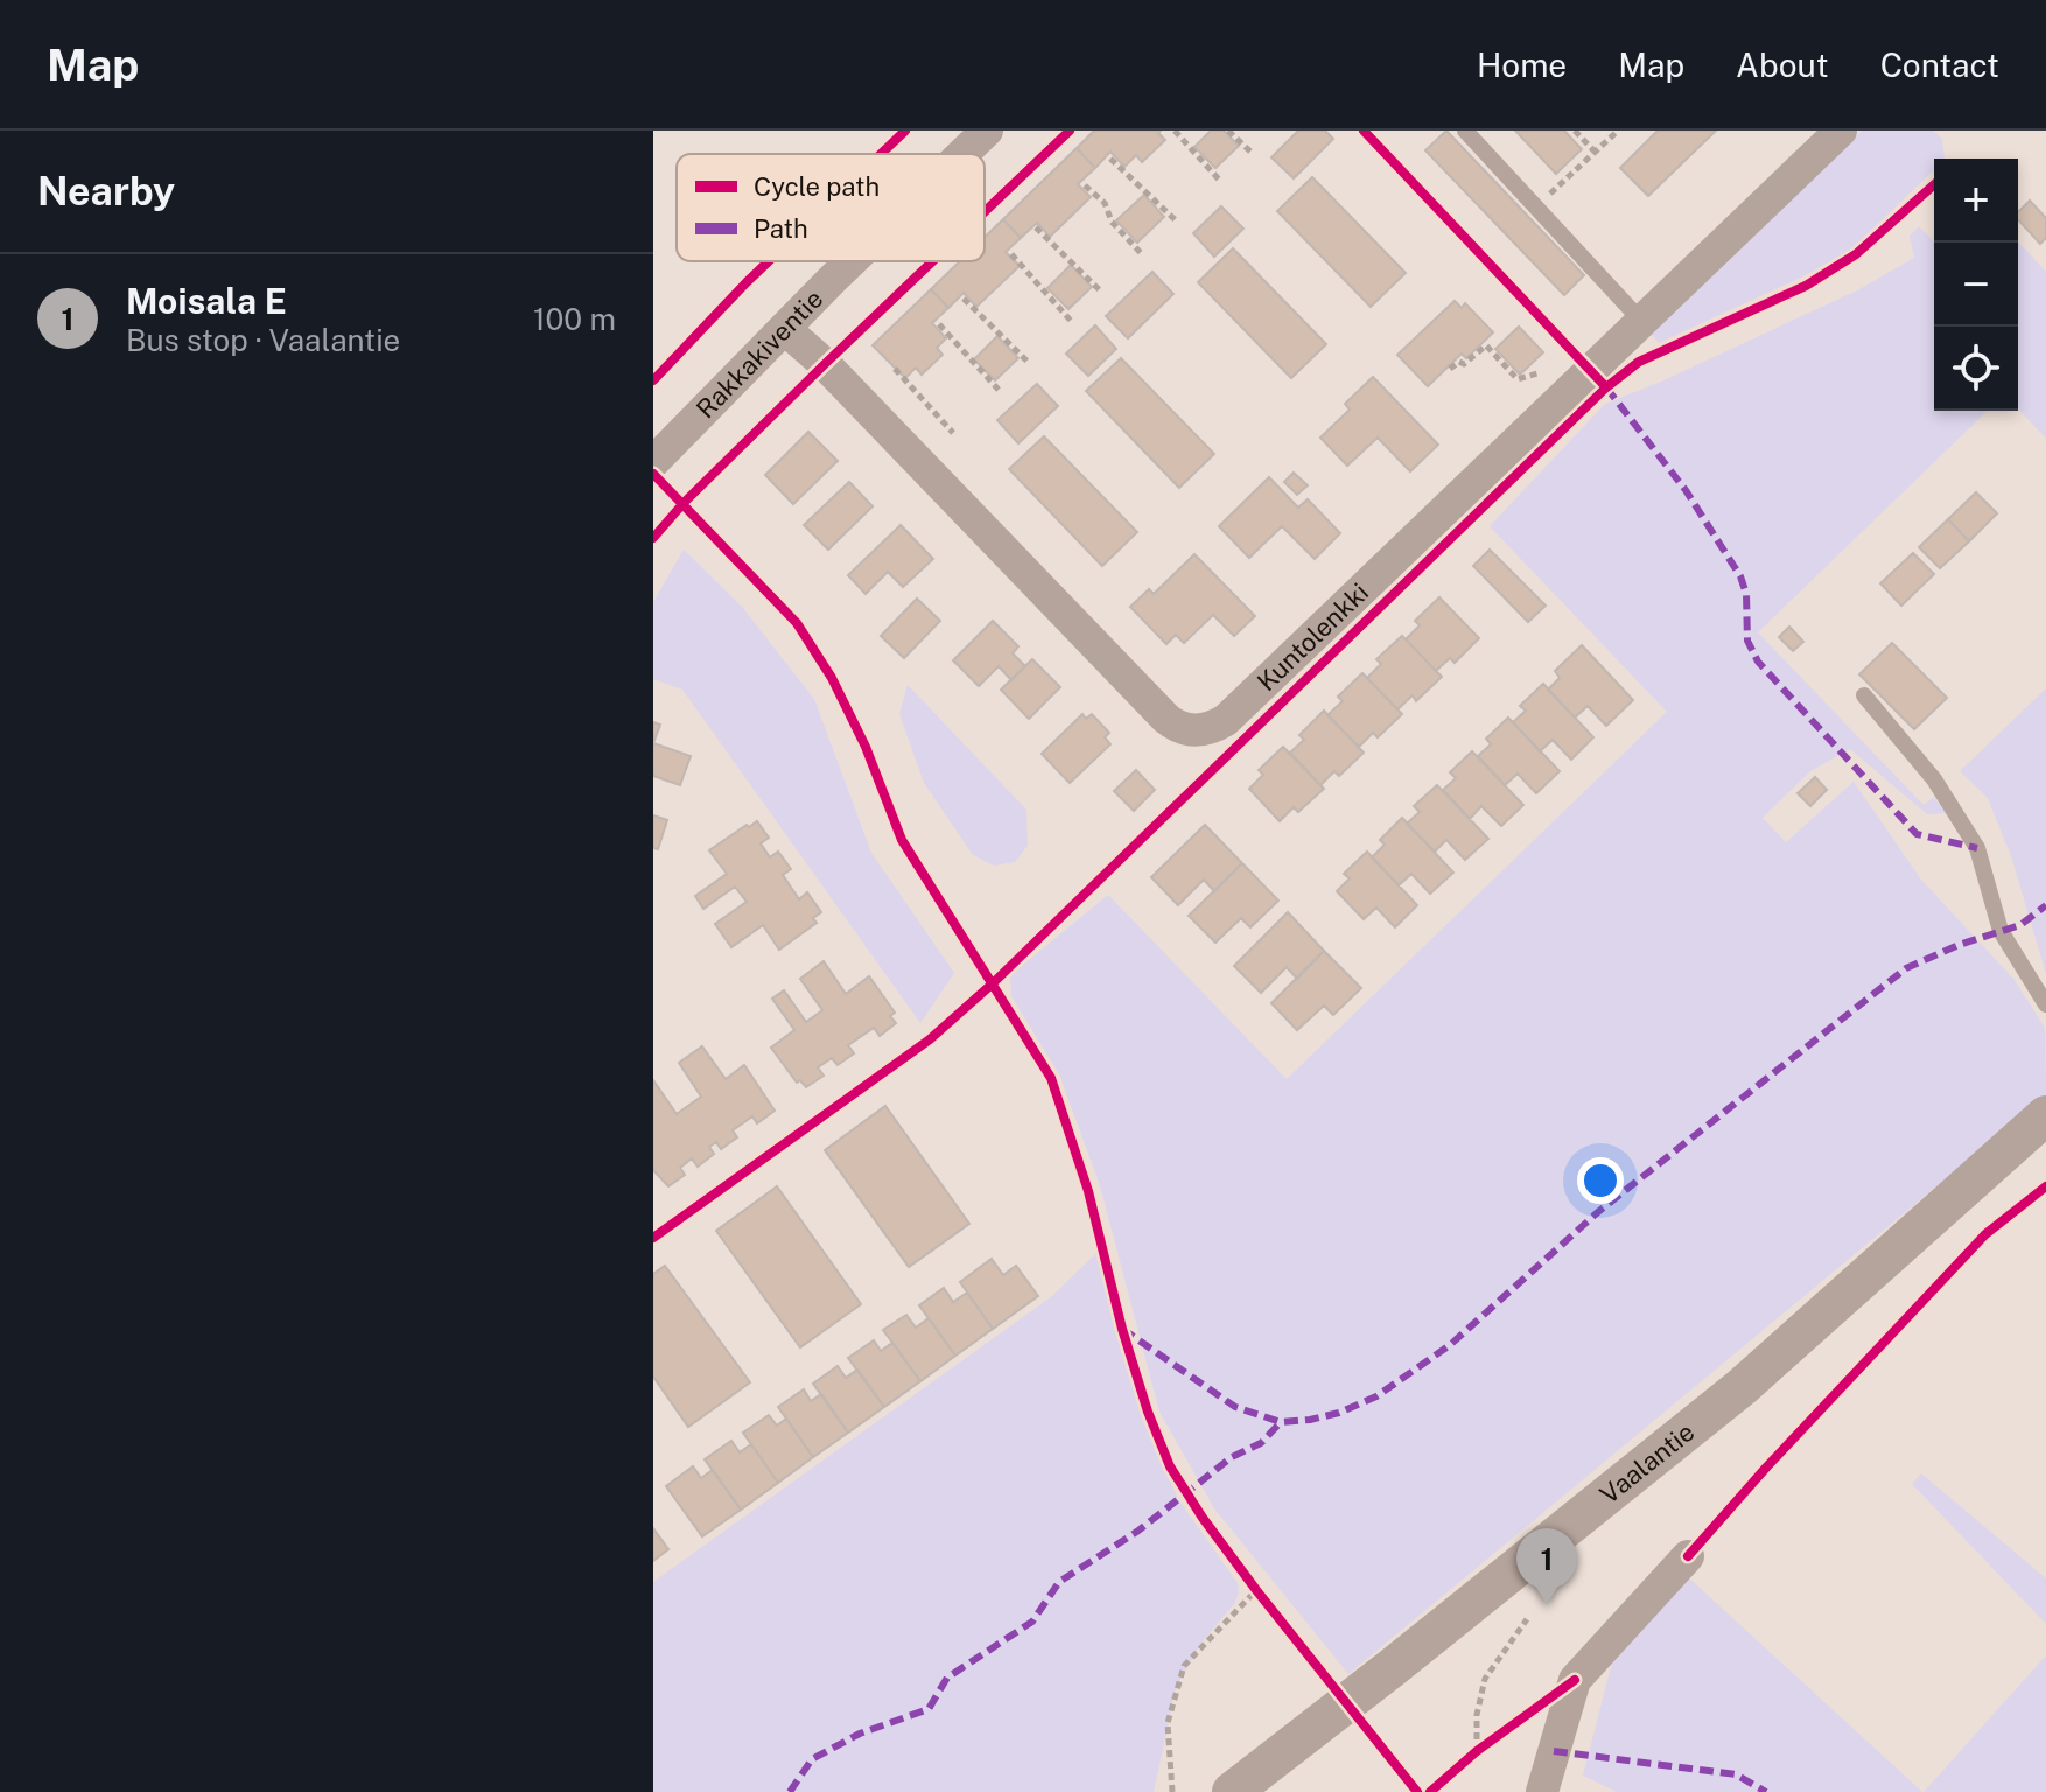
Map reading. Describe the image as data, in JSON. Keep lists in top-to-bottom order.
{
  "streets": {
    "street": ["Rakkakiventie", "Kuntolenkki", "Vaalantie"]
  },
  "crossings": [
    ["Rakkakiventie", "Kuntolenkki"]
  ],
  "legend": ["Cycle path", "Path"],
  "page": {
    "header": "Map",
    "nav": [
      "Home",
      "Map",
      "About",
      "Contact"
    ],
    "heading": "Nearby",
    "map_buttons": ["+", "−"],
    "list": [
      {
        "mark": "1",
        "name": "Moisala E",
        "note": "Bus stop · Vaalantie",
        "value": "100 m"
      }
    ],
    "pins": "1"
  }
}
